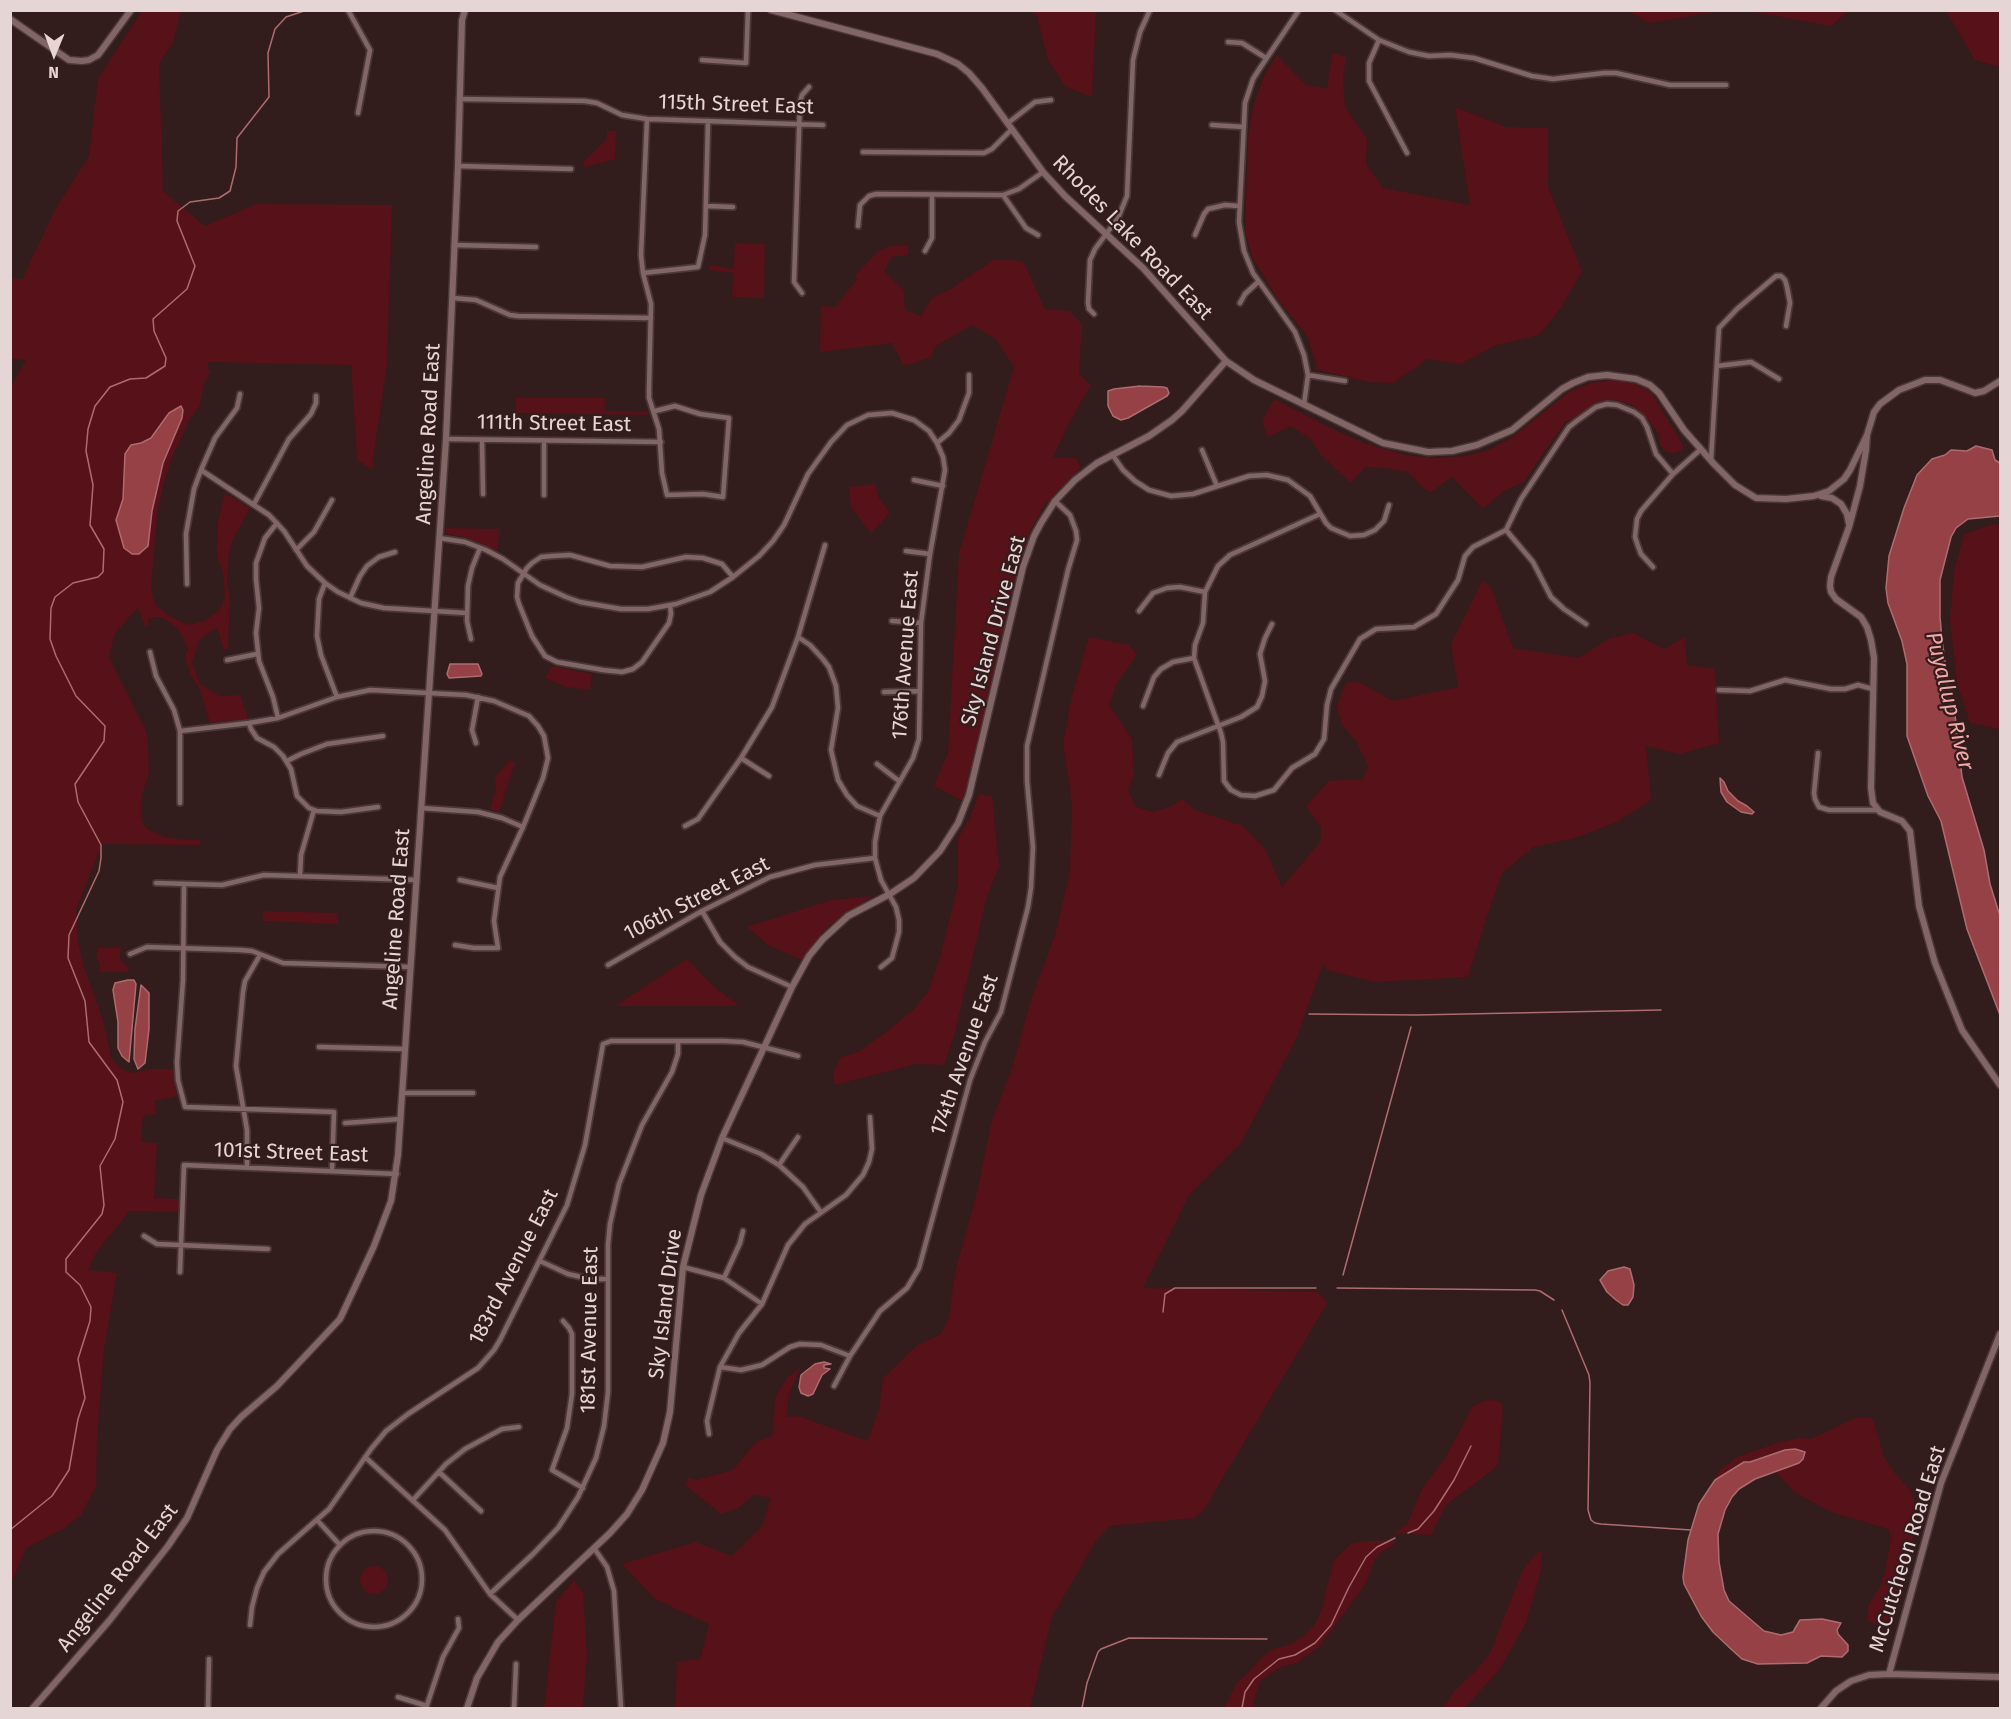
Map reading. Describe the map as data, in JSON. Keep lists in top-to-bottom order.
{
  "streets": {
    "street": [
      "115th Street East",
      "Rhodes Lake Road East",
      "111th Street East",
      "Angeline Road East",
      "Sky Island Drive East",
      "176th Avenue East",
      "106th Street East",
      "174th Avenue East",
      "101st Street East",
      "183rd Avenue East",
      "Sky Island Drive",
      "181st Avenue East",
      "McCutcheon Road East"
    ]
  },
  "crossings": [
    ["115th Street East", "Angeline Road East"],
    ["Rhodes Lake Road East", "Sky Island Drive East"],
    ["111th Street East", "Angeline Road East"],
    ["Angeline Road East", "101st Street East"],
    ["Sky Island Drive East", "176th Avenue East"],
    ["Sky Island Drive East", "174th Avenue East"],
    ["Sky Island Drive East", "Sky Island Drive"],
    ["176th Avenue East", "106th Street East"],
    ["176th Avenue East", "Sky Island Drive"],
    ["183rd Avenue East", "181st Avenue East"]
  ],
  "water": ["Puyallup River"],
  "north": "bottom"
}
